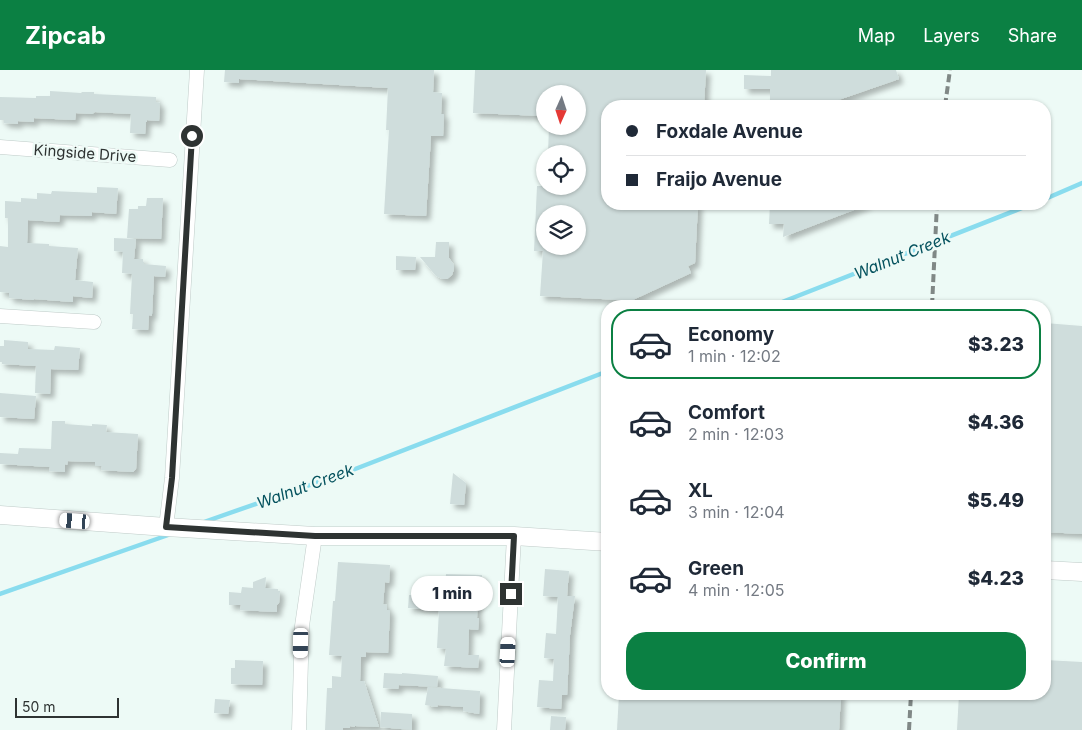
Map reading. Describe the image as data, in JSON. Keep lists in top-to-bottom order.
{
  "streets": {
    "street": ["Kingside Drive"]
  },
  "water": ["Walnut Creek"],
  "scale_bar": "50 m",
  "north": "bottom",
  "page": {
    "header": "Zipcab",
    "nav": ["Map", "Layers", "Share"],
    "banner": ["Foxdale Avenue", "Fraijo Avenue"],
    "list": [
      {
        "name": "Economy",
        "note": "1 min · 12:02",
        "value": "$3.23"
      },
      {
        "name": "Comfort",
        "note": "2 min · 12:03",
        "value": "$4.36"
      },
      {
        "name": "XL",
        "note": "3 min · 12:04",
        "value": "$5.49"
      },
      {
        "name": "Green",
        "note": "4 min · 12:05",
        "value": "$4.23"
      }
    ],
    "bubble": "1 min",
    "buttons": "Confirm",
    "scale": "50 m"
  }
}
